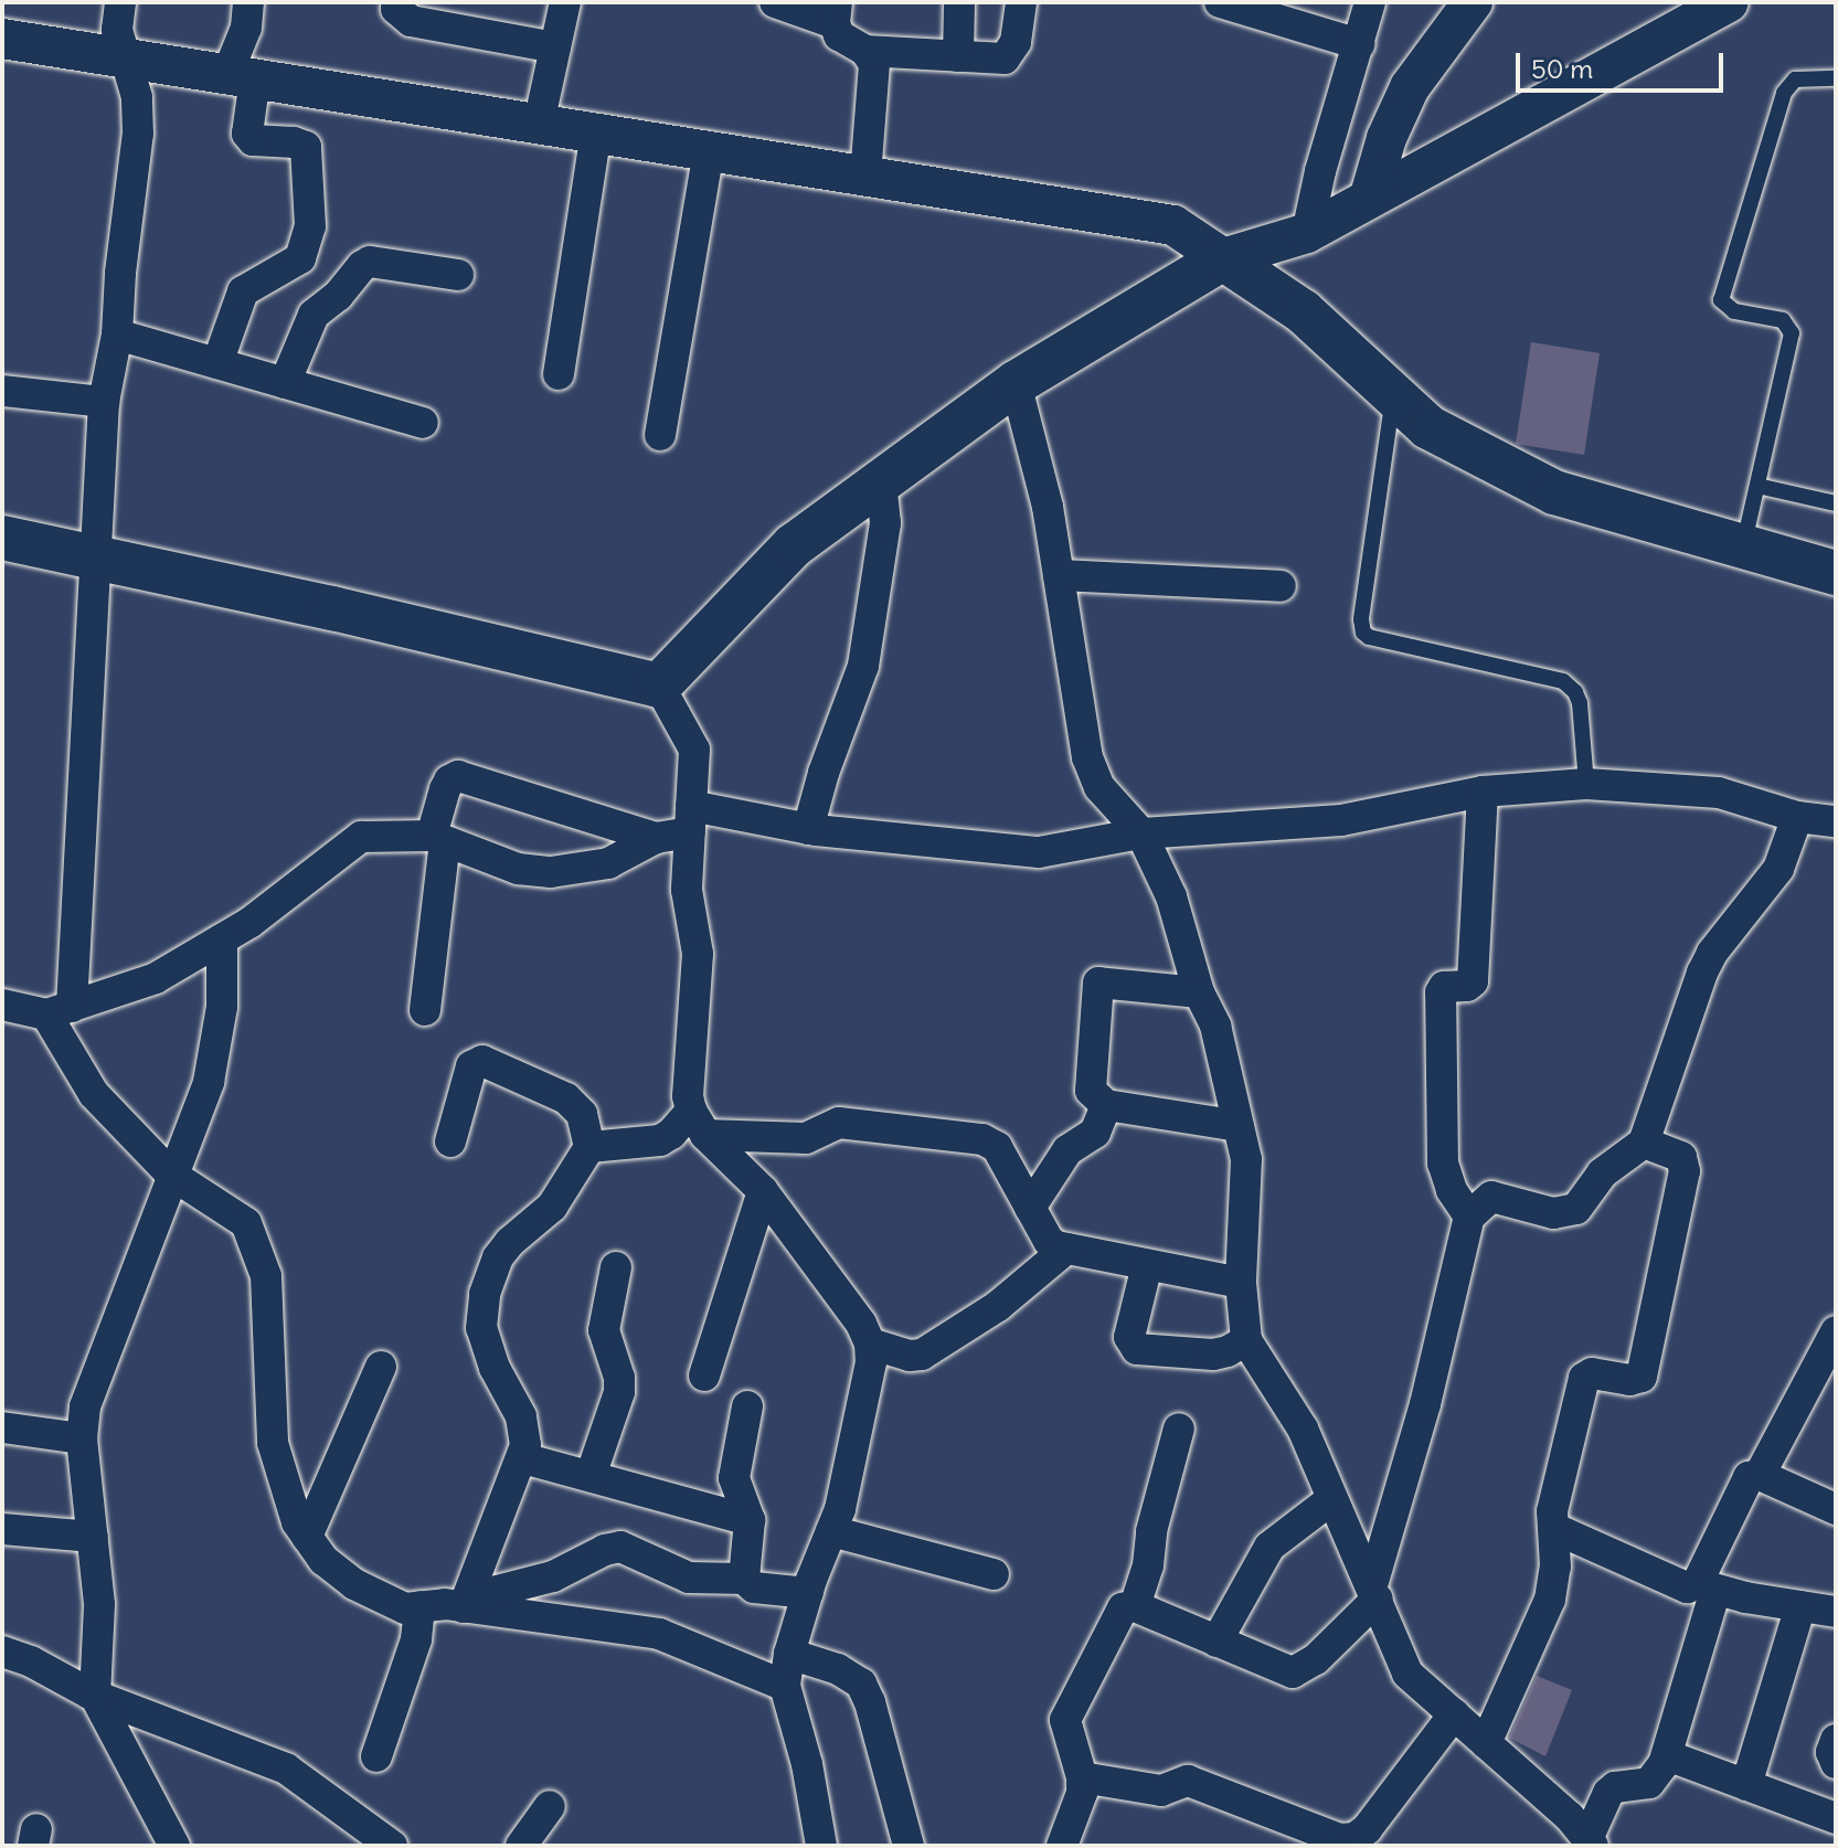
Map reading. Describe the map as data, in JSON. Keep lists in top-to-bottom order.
{
  "scale_bar": "50 m"
}
